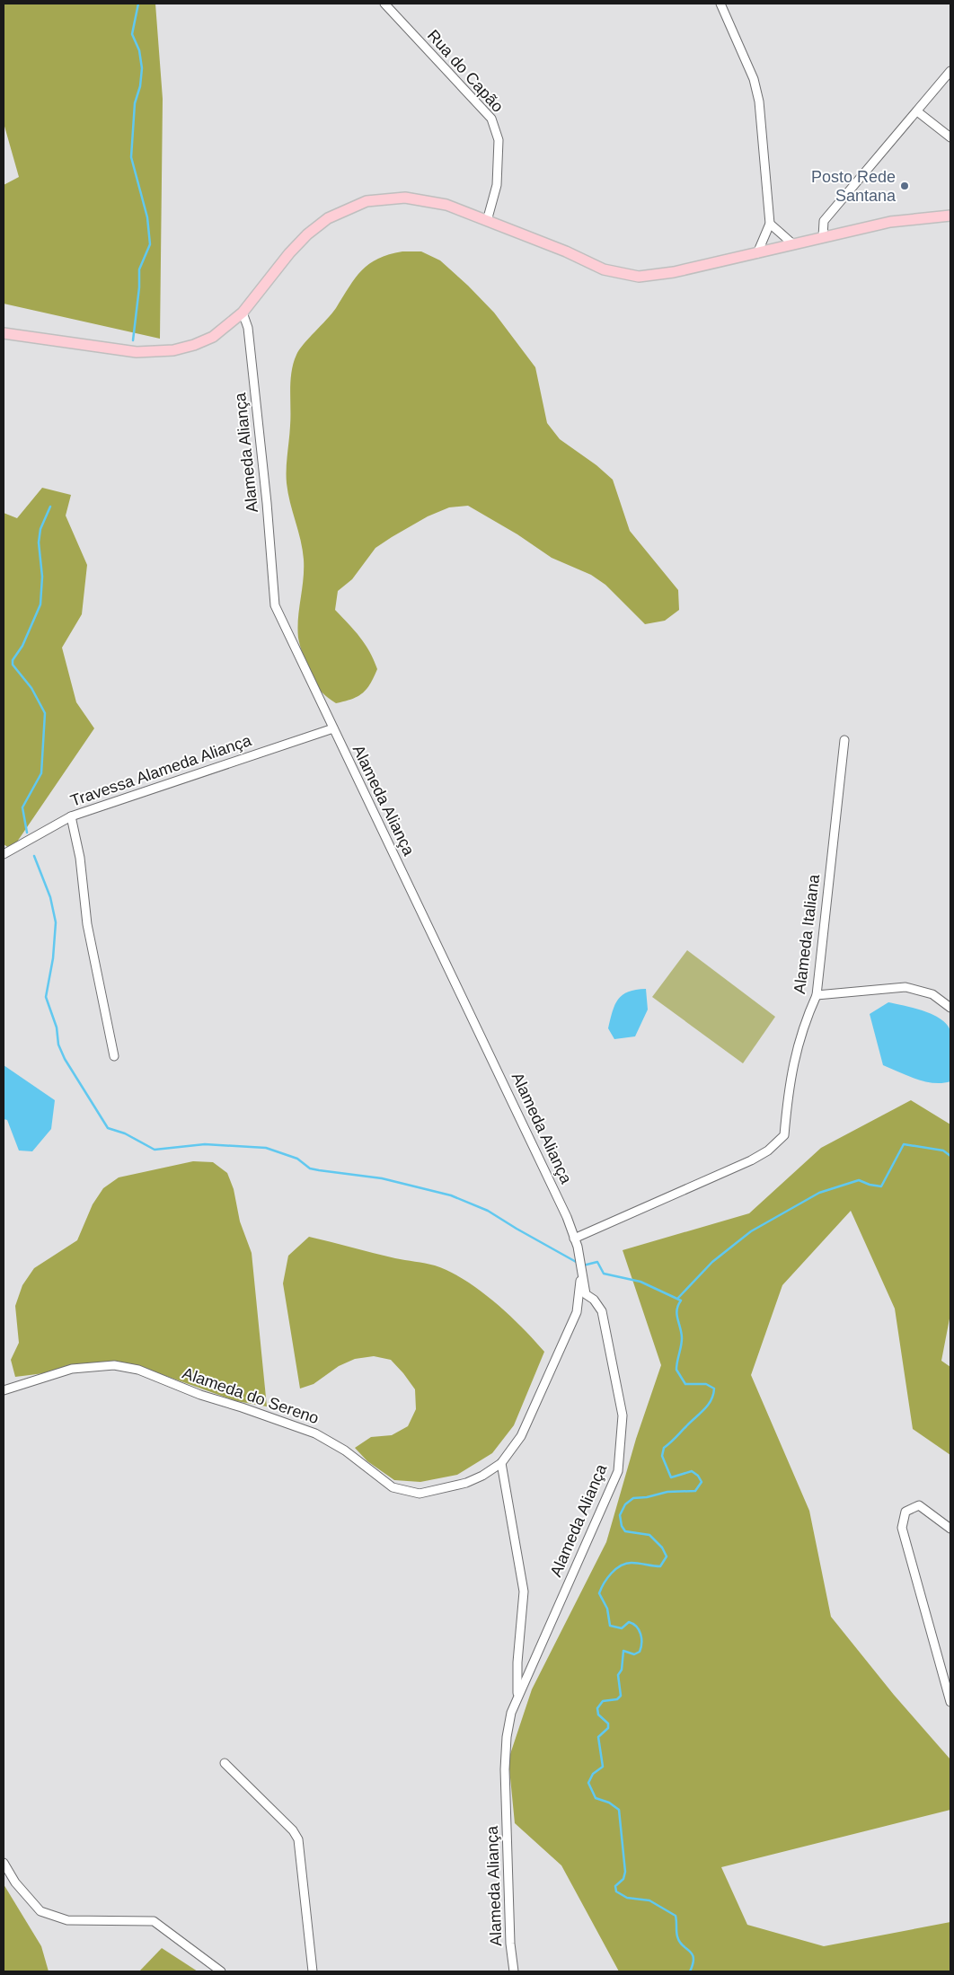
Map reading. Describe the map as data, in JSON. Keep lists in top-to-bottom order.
{
  "streets": {
    "street": [
      "Rua do Capão",
      "Alameda Aliança",
      "Travessa Alameda Aliança",
      "Alameda Italiana",
      "Alameda do Sereno"
    ]
  },
  "crossings": [
    ["Alameda Aliança", "Travessa Alameda Aliança"],
    ["Alameda Aliança", "Alameda Italiana"],
    ["Alameda Aliança", "Alameda do Sereno"]
  ],
  "places": ["Posto Rede Santana"]
}
